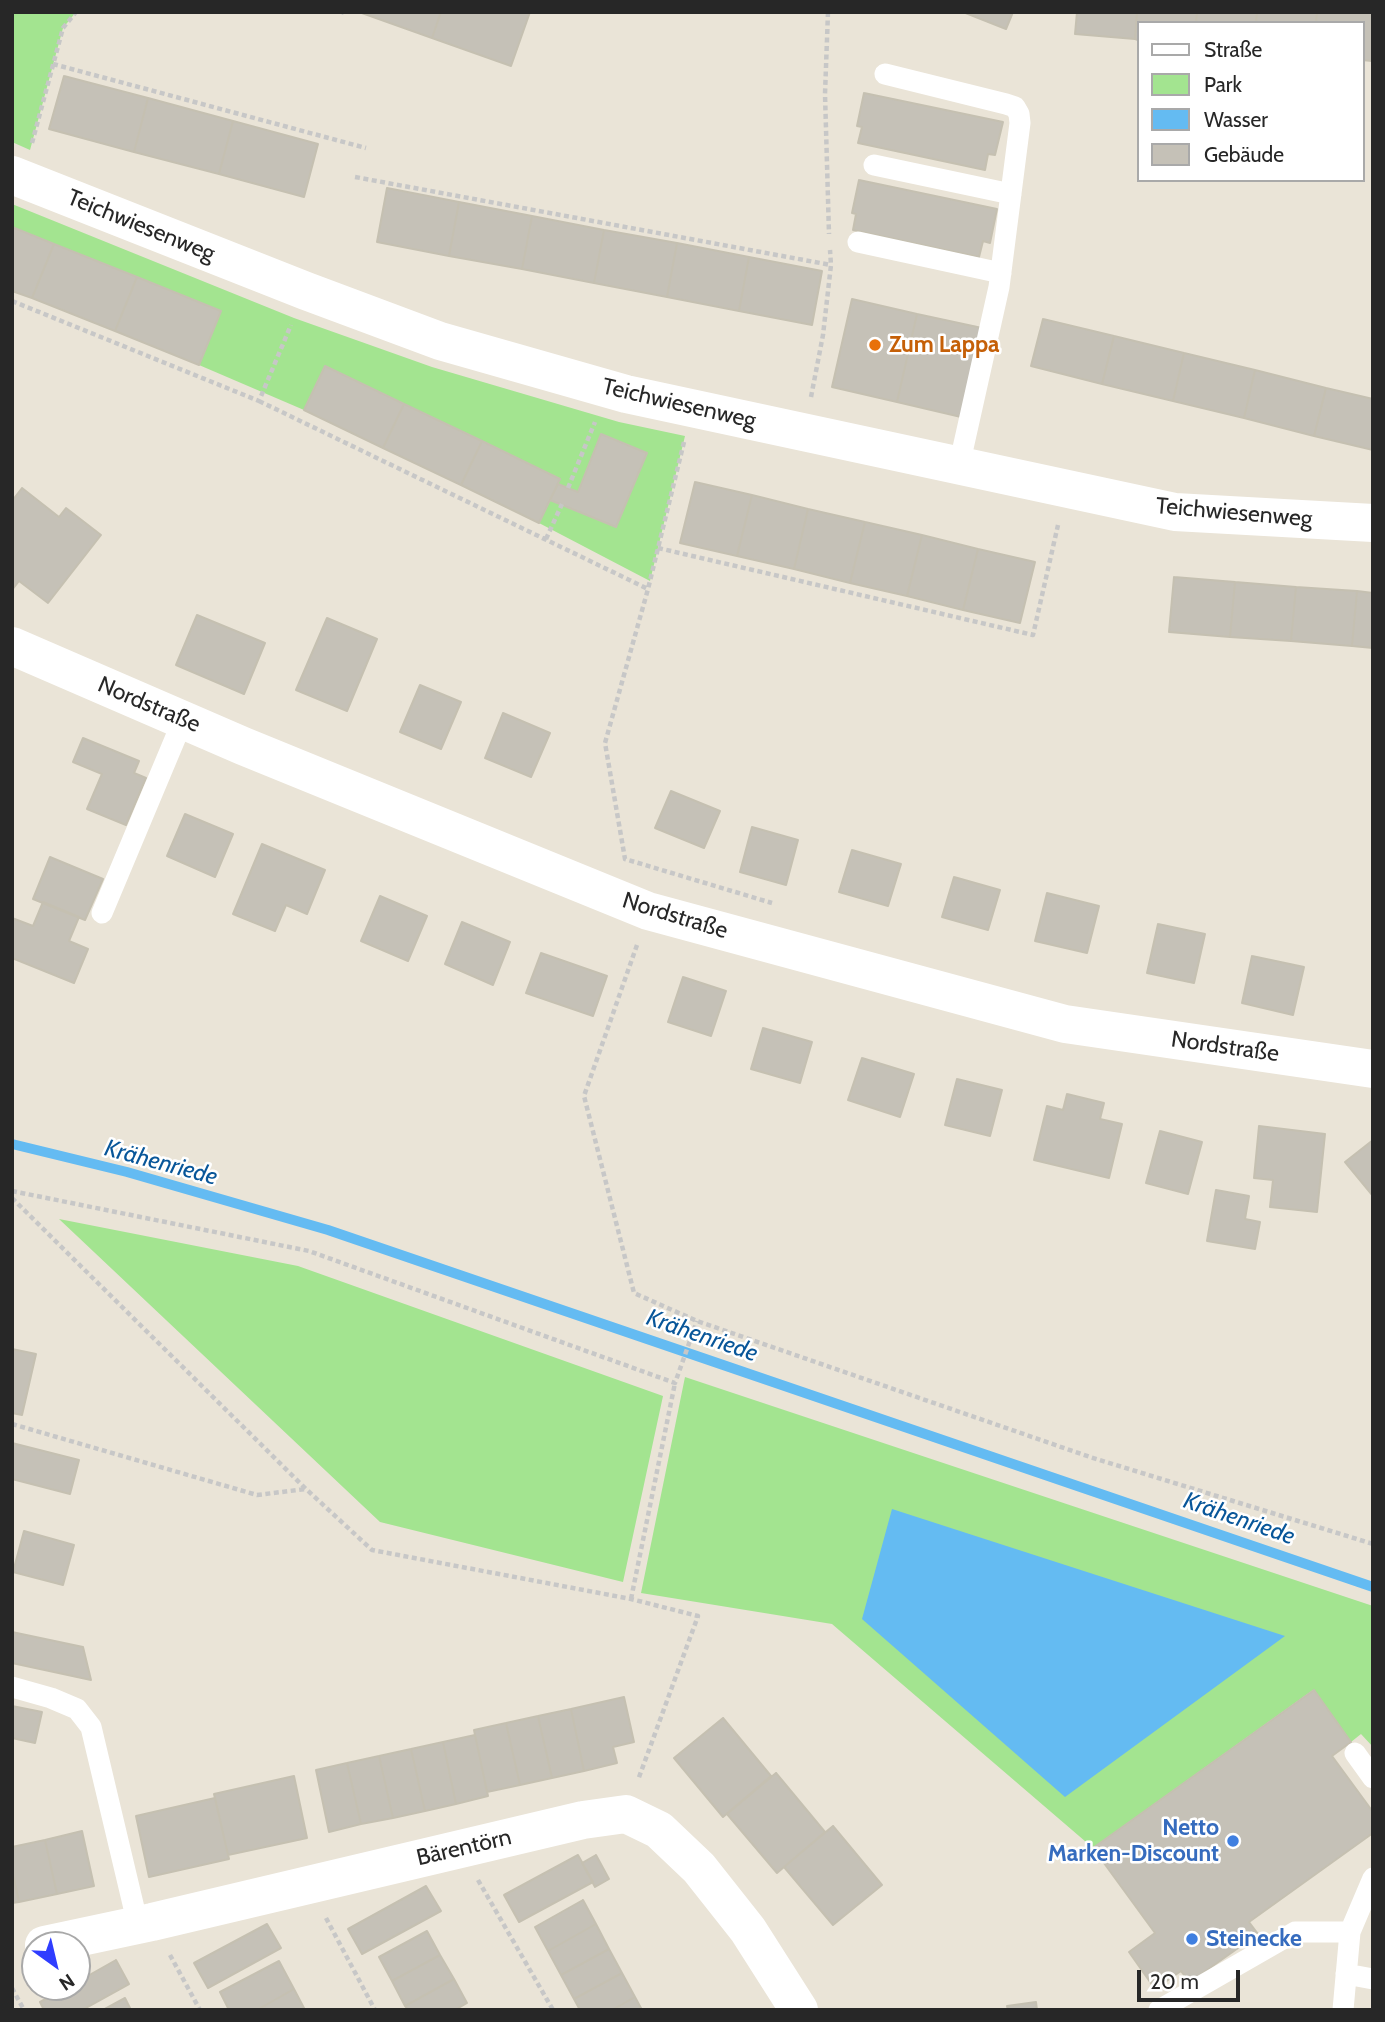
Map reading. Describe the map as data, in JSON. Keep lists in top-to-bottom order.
{
  "streets": {
    "street": ["Teichwiesenweg", "Nordstraße", "Bärentörn"]
  },
  "water": ["Krähenriede"],
  "places": ["Zum Lappa", "Netto Marken-Discount", "Steinecke"],
  "legend": [
    "Straße",
    "Park",
    "Wasser",
    "Gebäude"
  ],
  "scale_bar": "20 m",
  "north": "bottom right"
}
